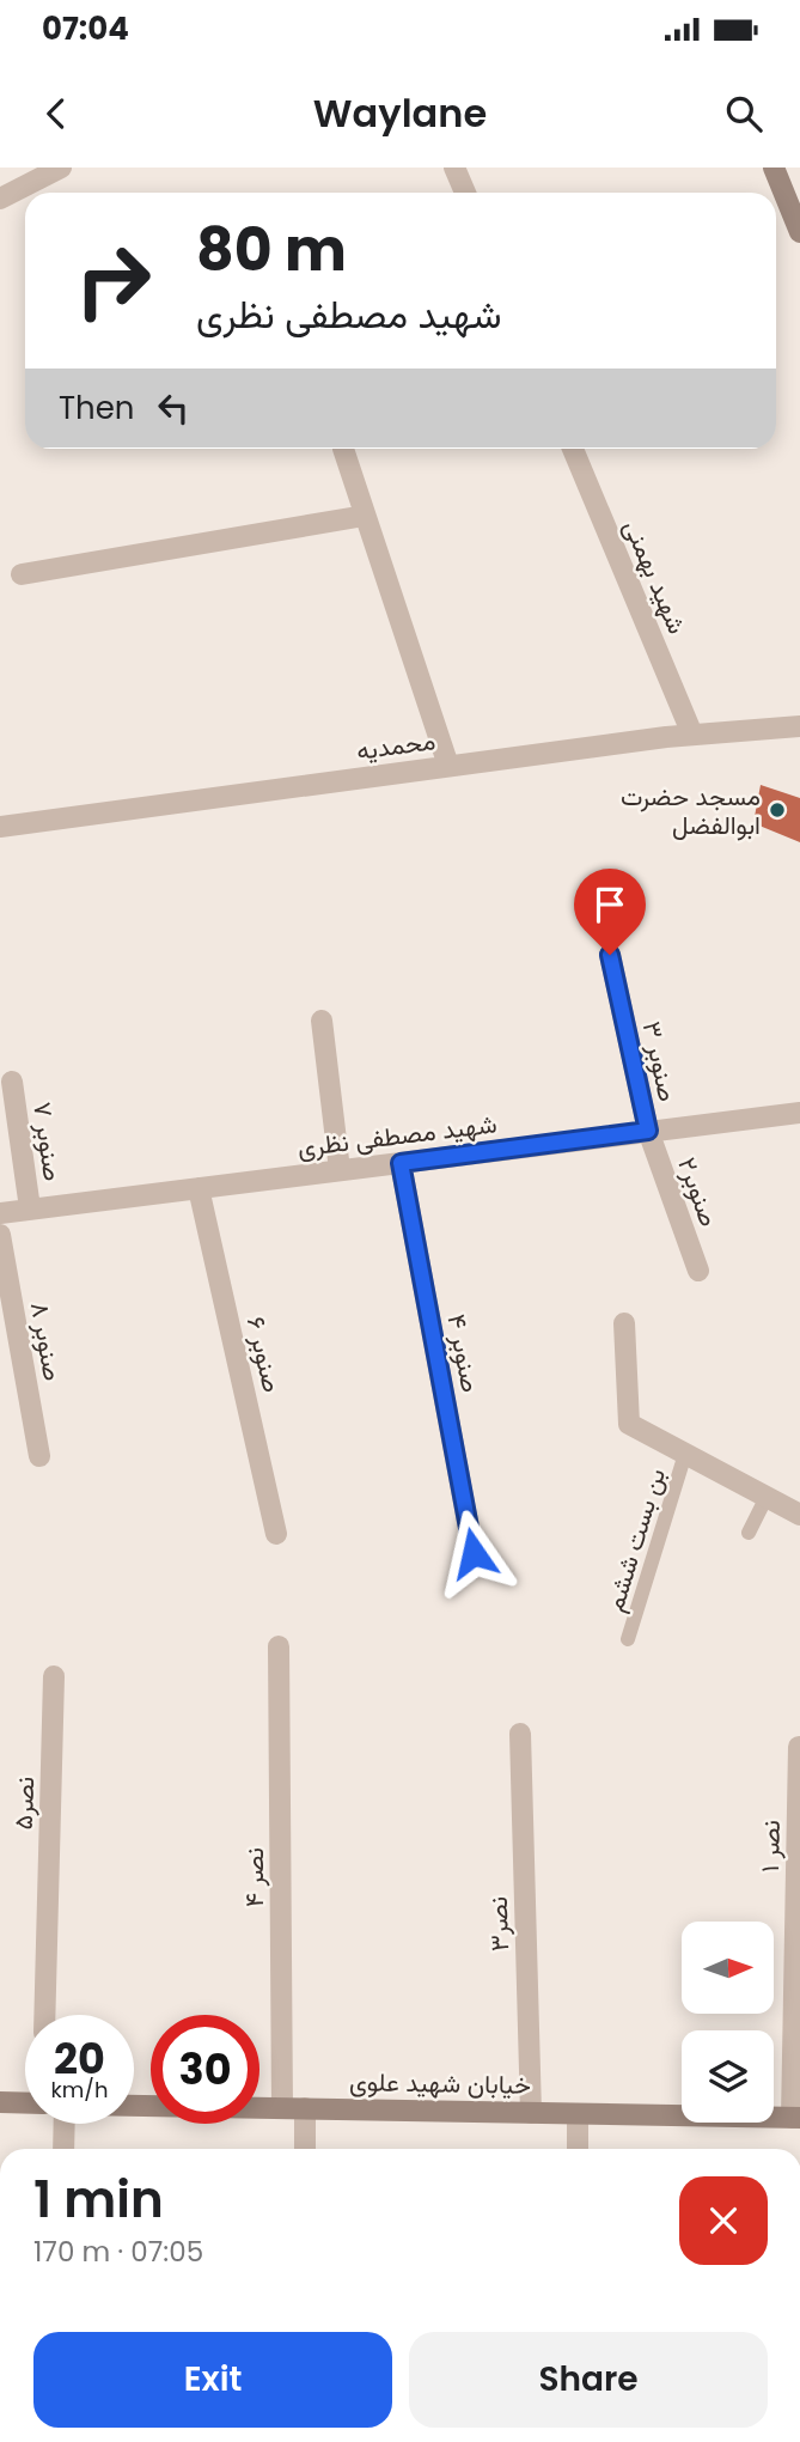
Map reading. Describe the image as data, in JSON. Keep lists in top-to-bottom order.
{
  "streets": {
    "main road": ["خیابان شهید علوی"],
    "street": [
      "شهید بهمنی",
      "محمدیه",
      "صنوبر ۳",
      "شهید مصطفی نظری",
      "صنوبر ۷",
      "صنوبر۲",
      "صنوبر ۸",
      "صنوبر ۴",
      "صنوبر ۶",
      "نصر۵",
      "نصر ۱",
      "نصر ۴",
      "نصر۳"
    ],
    "lane": ["بن بست ششم"]
  },
  "crossings": [
    ["شهید بهمنی", "محمدیه"],
    ["صنوبر ۳", "شهید مصطفی نظری"],
    ["صنوبر ۳", "صنوبر۲"],
    ["شهید مصطفی نظری", "صنوبر ۷"],
    ["شهید مصطفی نظری", "صنوبر۲"],
    ["شهید مصطفی نظری", "صنوبر ۴"],
    ["شهید مصطفی نظری", "صنوبر ۶"],
    ["نصر ۱", "خیابان شهید علوی"],
    ["نصر ۴", "خیابان شهید علوی"],
    ["نصر۳", "خیابان شهید علوی"]
  ],
  "places": ["مسجد حضرت ابوالفضل"],
  "north": "right",
  "page": {
    "status": "07:04",
    "header": "Waylane",
    "turn": ["80 m", "شهید مصطفی نظری"],
    "then": "Then",
    "speed": "20 km/h",
    "limit": "30",
    "heading": ["1 min", "170 m · 07:05"],
    "buttons": ["Exit", "Share"]
  }
}
